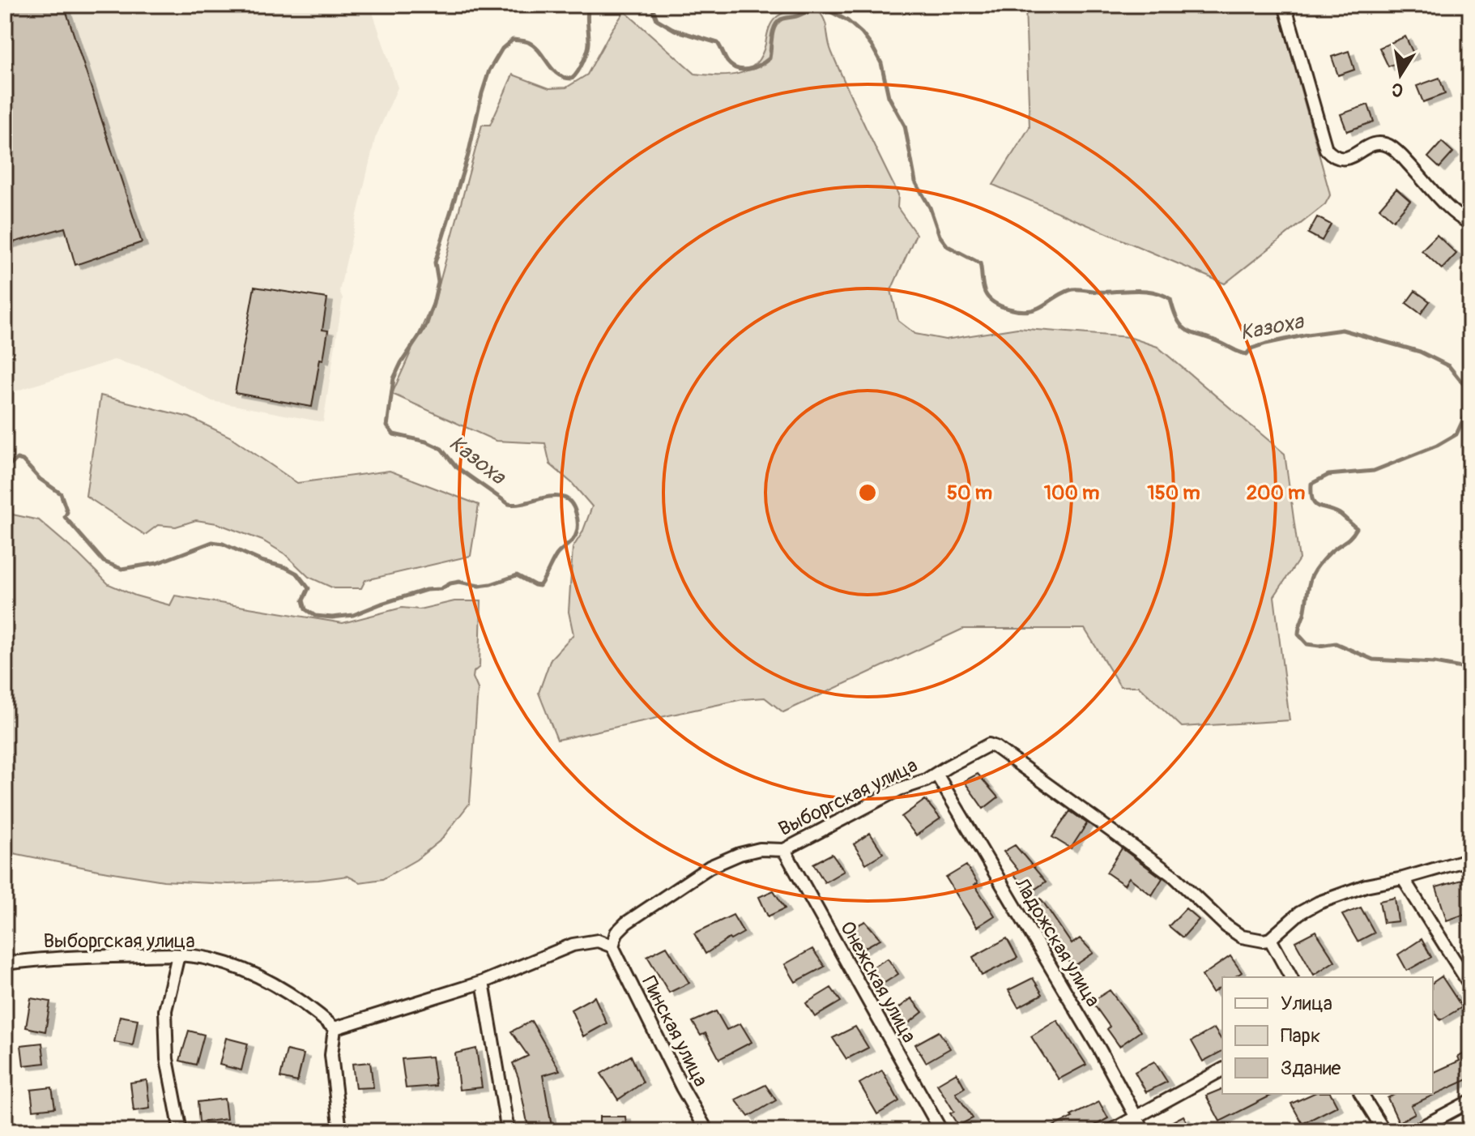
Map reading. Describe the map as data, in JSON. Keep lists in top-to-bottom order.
{
  "streets": {
    "street": [
      "Выборгская улица",
      "Ладожская улица",
      "Онежская улица",
      "Пинская улица"
    ]
  },
  "crossings": [
    ["Выборгская улица", "Ладожская улица"],
    ["Выборгская улица", "Онежская улица"],
    ["Выборгская улица", "Пинская улица"]
  ],
  "water": ["Казоха"],
  "legend": ["Улица", "Парк", "Здание"],
  "north": "bottom",
  "rings": [
    "50 m",
    "100 m",
    "150 m",
    "200 m"
  ]
}
